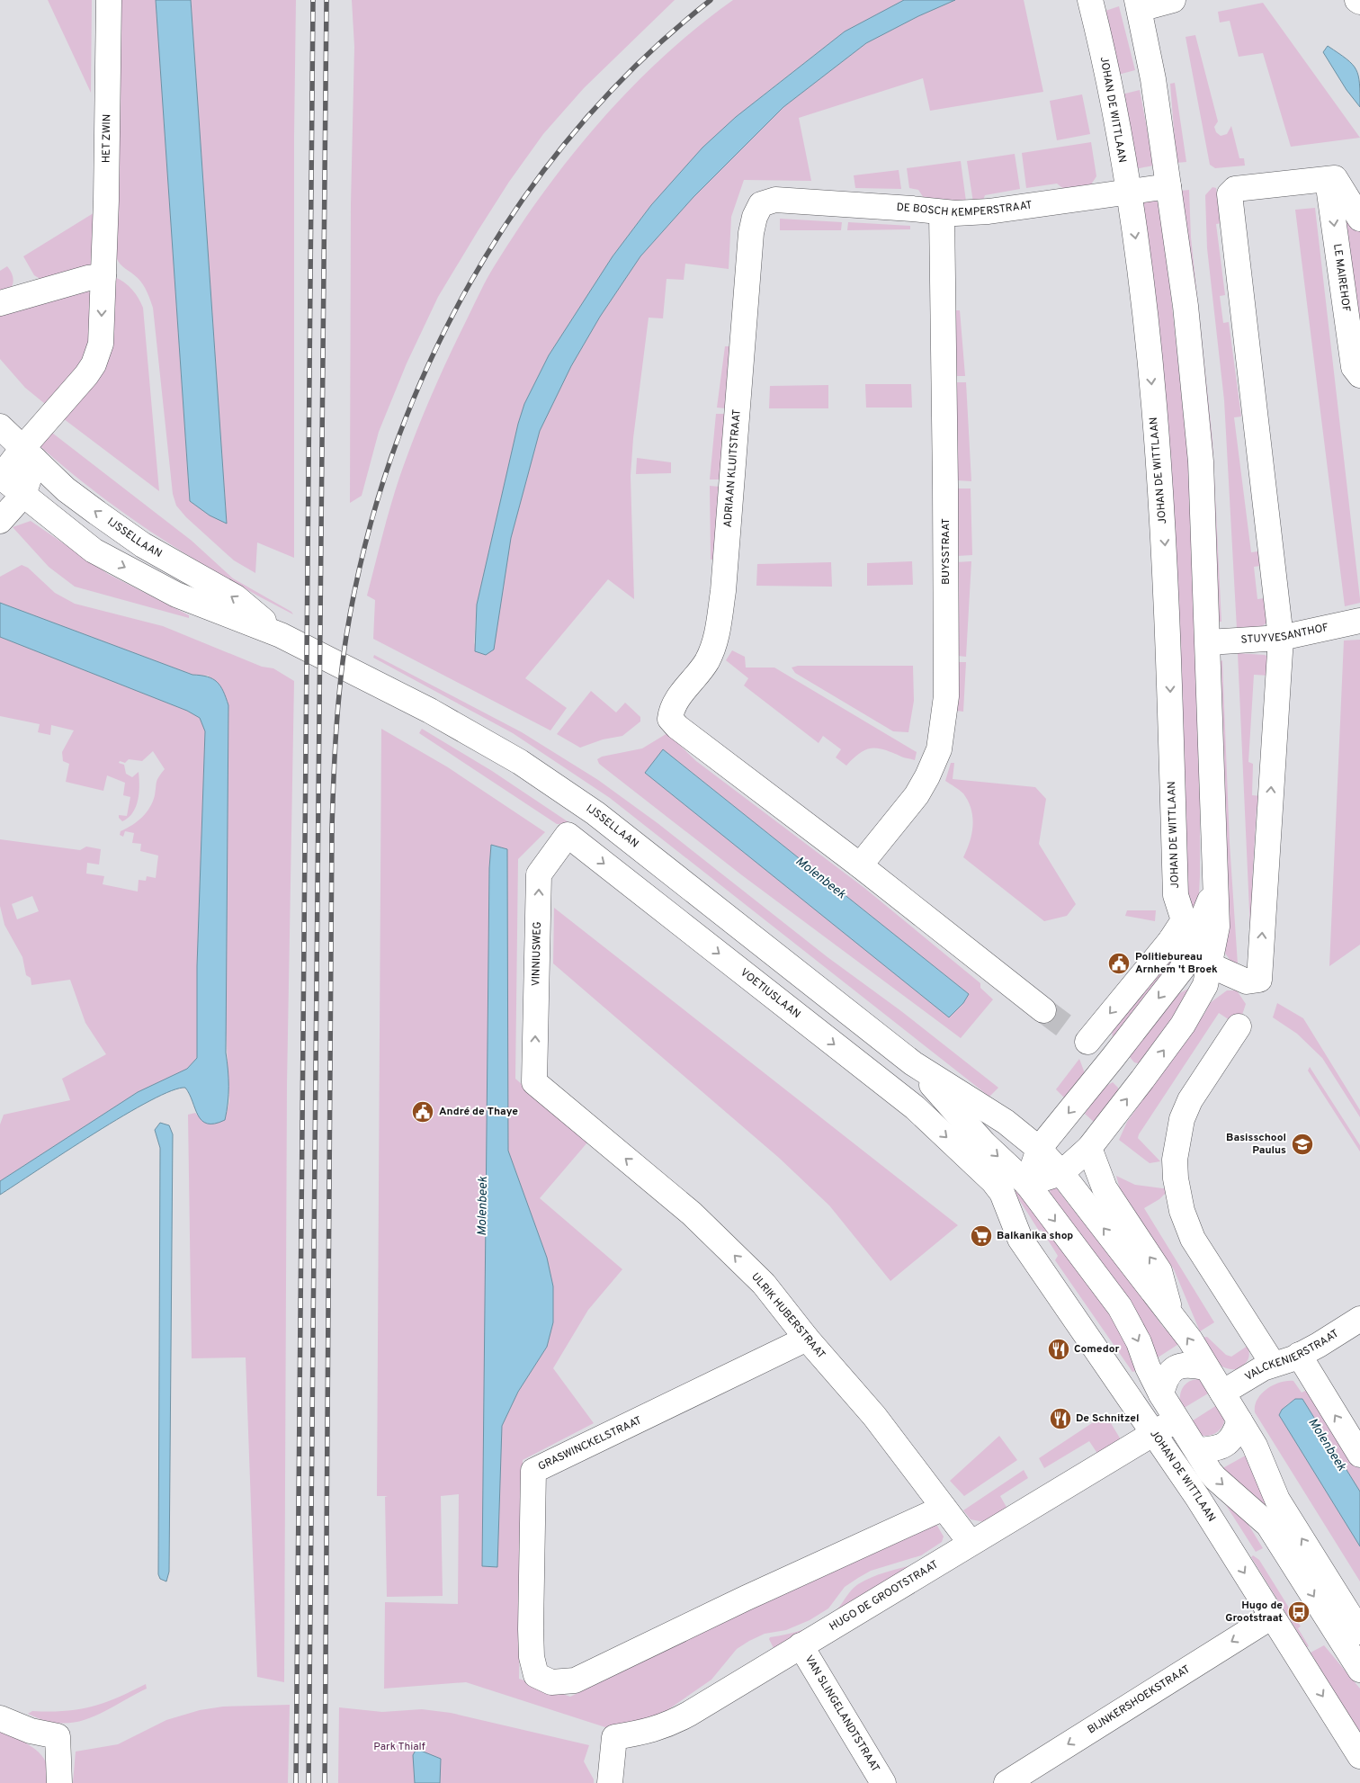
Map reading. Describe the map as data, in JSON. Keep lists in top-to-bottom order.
{
  "streets": {
    "street": [
      "JOHAN DE WITTLAAN",
      "HET ZWIN",
      "DE BOSCH KEMPERSTRAAT",
      "LE MAIREHOF",
      "ADRIAAN KLUITSTRAAT",
      "IJSSELLAAN",
      "BUYSSTRAAT",
      "STUYVESANTHOF",
      "VINNIUSWEG",
      "VOETIUSLAAN",
      "ULRIK HUBERSTRAAT",
      "VALCKENIERSTRAAT",
      "GRASWINCKELSTRAAT",
      "HUGO DE GROOTSTRAAT",
      "BIJNKERSHOEKSTRAAT",
      "VAN SLINGELANDTSTRAAT"
    ]
  },
  "crossings": [
    ["JOHAN DE WITTLAAN", "DE BOSCH KEMPERSTRAAT"],
    ["JOHAN DE WITTLAAN", "STUYVESANTHOF"],
    ["JOHAN DE WITTLAAN", "VOETIUSLAAN"],
    ["JOHAN DE WITTLAAN", "HUGO DE GROOTSTRAAT"],
    ["JOHAN DE WITTLAAN", "BIJNKERSHOEKSTRAAT"],
    ["HET ZWIN", "IJSSELLAAN"],
    ["DE BOSCH KEMPERSTRAAT", "ADRIAAN KLUITSTRAAT"],
    ["DE BOSCH KEMPERSTRAAT", "BUYSSTRAAT"],
    ["ADRIAAN KLUITSTRAAT", "BUYSSTRAAT"],
    ["VINNIUSWEG", "VOETIUSLAAN"],
    ["VINNIUSWEG", "ULRIK HUBERSTRAAT"],
    ["ULRIK HUBERSTRAAT", "GRASWINCKELSTRAAT"],
    ["ULRIK HUBERSTRAAT", "HUGO DE GROOTSTRAAT"],
    ["HUGO DE GROOTSTRAAT", "VAN SLINGELANDTSTRAAT"]
  ],
  "one_way": [
    "HET ZWIN",
    "LE MAIREHOF",
    "VINNIUSWEG",
    "ULRIK HUBERSTRAAT",
    "BIJNKERSHOEKSTRAAT"
  ],
  "water": ["Molenbeek"],
  "parks": ["Park Thialf"],
  "places": {
    "public building": ["Politiebureau Arnhem 't Broek", "André de Thaye"],
    "school or university": ["Basisschool Paulus"],
    "supermarket": ["Balkanika shop"],
    "restaurant": ["Comedor", "De Schnitzel"],
    "bus stop": ["Hugo de Grootstraat"]
  }
}
